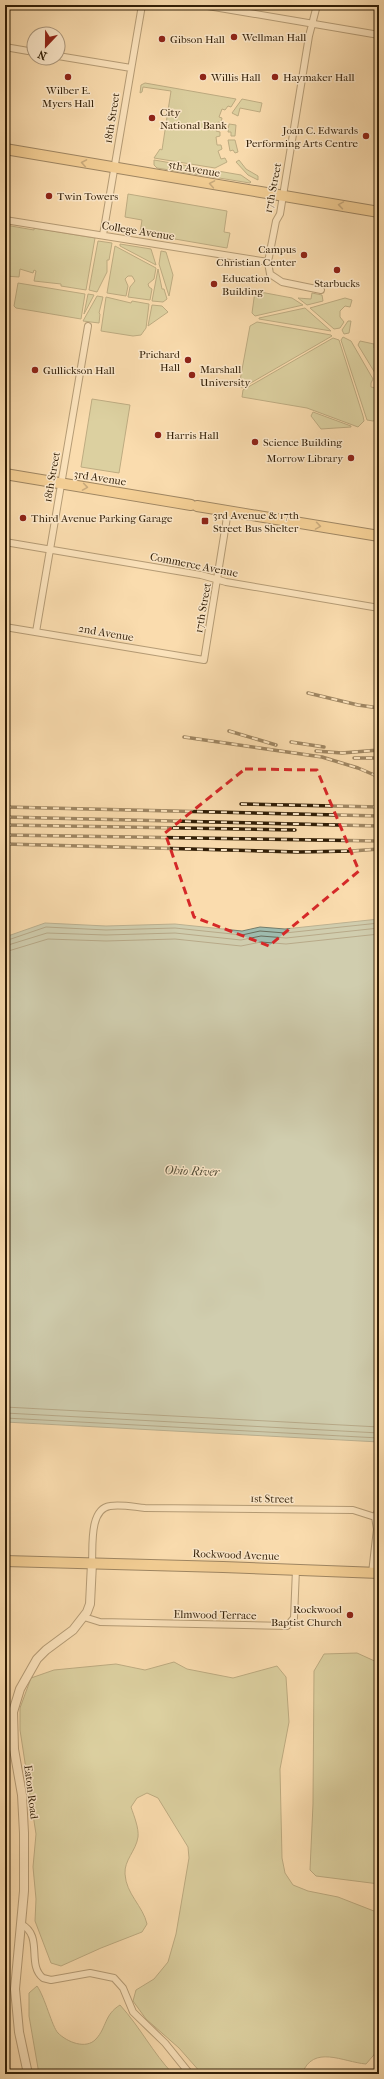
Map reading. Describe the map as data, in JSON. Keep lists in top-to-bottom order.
{
  "streets": {
    "main road": ["5th Avenue", "3rd Avenue", "Rockwood Avenue"],
    "street": [
      "18th Street",
      "17th Street",
      "College Avenue",
      "Commerce Avenue",
      "2nd Avenue",
      "1st Street",
      "Elmwood Terrace",
      "Eaton Road"
    ]
  },
  "crossings": [
    ["18th Street", "5th Avenue"],
    ["18th Street", "College Avenue"],
    ["18th Street", "3rd Avenue"],
    ["18th Street", "Commerce Avenue"],
    ["18th Street", "2nd Avenue"],
    ["5th Avenue", "17th Street"],
    ["17th Street", "College Avenue"],
    ["17th Street", "3rd Avenue"],
    ["17th Street", "Commerce Avenue"],
    ["17th Street", "2nd Avenue"],
    ["1st Street", "Rockwood Avenue"],
    ["1st Street", "Eaton Road"],
    ["Rockwood Avenue", "Elmwood Terrace"],
    ["Rockwood Avenue", "Eaton Road"],
    ["Elmwood Terrace", "Eaton Road"]
  ],
  "one_way": ["5th Avenue", "3rd Avenue"],
  "water": ["Ohio River"],
  "places": {
    "other": [
      "Wellman Hall",
      "Gibson Hall",
      "Wilber E. Myers Hall",
      "Willis Hall",
      "Haymaker Hall",
      "City National Bank",
      "Joan C. Edwards Performing Arts Centre",
      "Twin Towers",
      "Campus Christian Center",
      "Starbucks",
      "Education Building",
      "Prichard Hall",
      "Gullickson Hall",
      "Marshall University",
      "Harris Hall",
      "Science Building",
      "Morrow Library",
      "Third Avenue Parking Garage",
      "Rockwood Baptist Church"
    ],
    "transit": ["3rd Avenue & 17th Street Bus Shelter"]
  },
  "north": "bottom"
}
